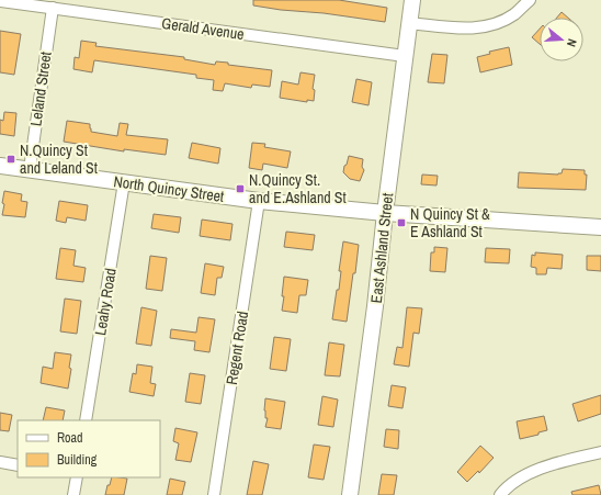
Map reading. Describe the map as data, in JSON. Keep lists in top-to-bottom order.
{
  "streets": {
    "main road": ["North Quincy Street", "East Ashland Street"],
    "street": [
      "Gerald Avenue",
      "Leland Street",
      "Leahy Road",
      "Regent Road"
    ]
  },
  "crossings": [
    ["Gerald Avenue", "Leland Street"],
    ["Gerald Avenue", "East Ashland Street"],
    ["Leland Street", "North Quincy Street"],
    ["North Quincy Street", "East Ashland Street"],
    ["North Quincy Street", "Leahy Road"],
    ["North Quincy Street", "Regent Road"]
  ],
  "places": {
    "transit": ["N.Quincy St and Leland St", "N.Quincy St. and E.Ashland St", "N Quincy St & E Ashland St"]
  },
  "legend": ["Road", "Building"],
  "north": "right"
}
